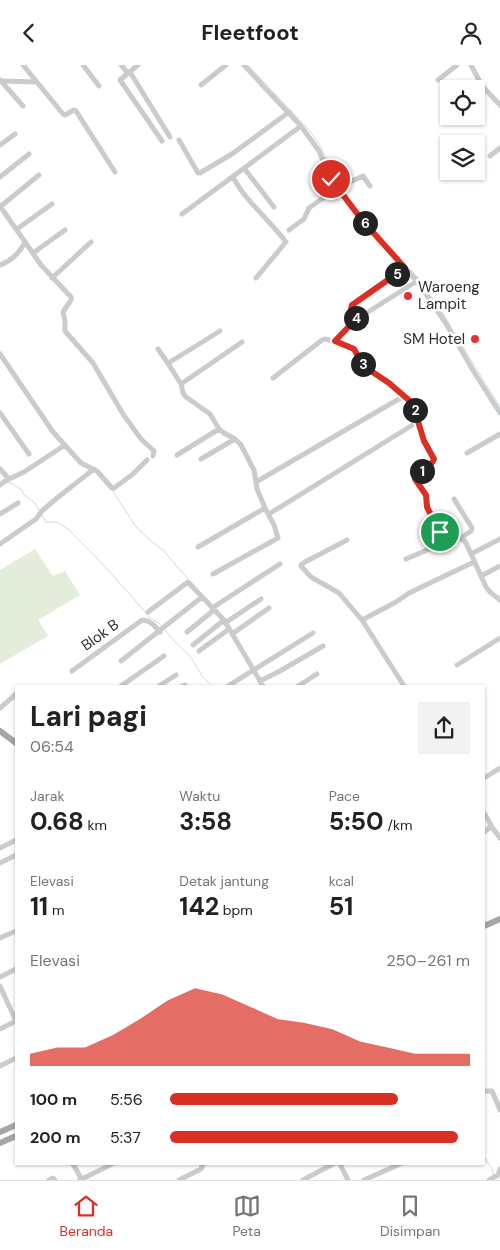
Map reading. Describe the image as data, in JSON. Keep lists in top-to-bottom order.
{
  "streets": {
    "street": ["Blok B"]
  },
  "places": ["Waroeng Lampit", "SM Hotel"],
  "page": {
    "header": "Fleetfoot",
    "pins": [
      "6",
      "5",
      "4",
      "3",
      "2",
      "1"
    ],
    "heading": ["Lari pagi", "06:54"],
    "stats": [
      ["Jarak", "0.68 km"],
      ["Waktu", "3:58"],
      ["Pace", "5:50 /km"],
      ["Elevasi", "11 m"],
      ["Detak jantung", "142 bpm"],
      ["kcal", "51"]
    ],
    "chart": ["Elevasi", "250–261 m"],
    "list": [
      {
        "name": "100 m",
        "note": "5:56"
      },
      {
        "name": "200 m",
        "note": "5:37"
      }
    ],
    "tabs": ["Beranda", "Peta", "Disimpan"]
  }
}
